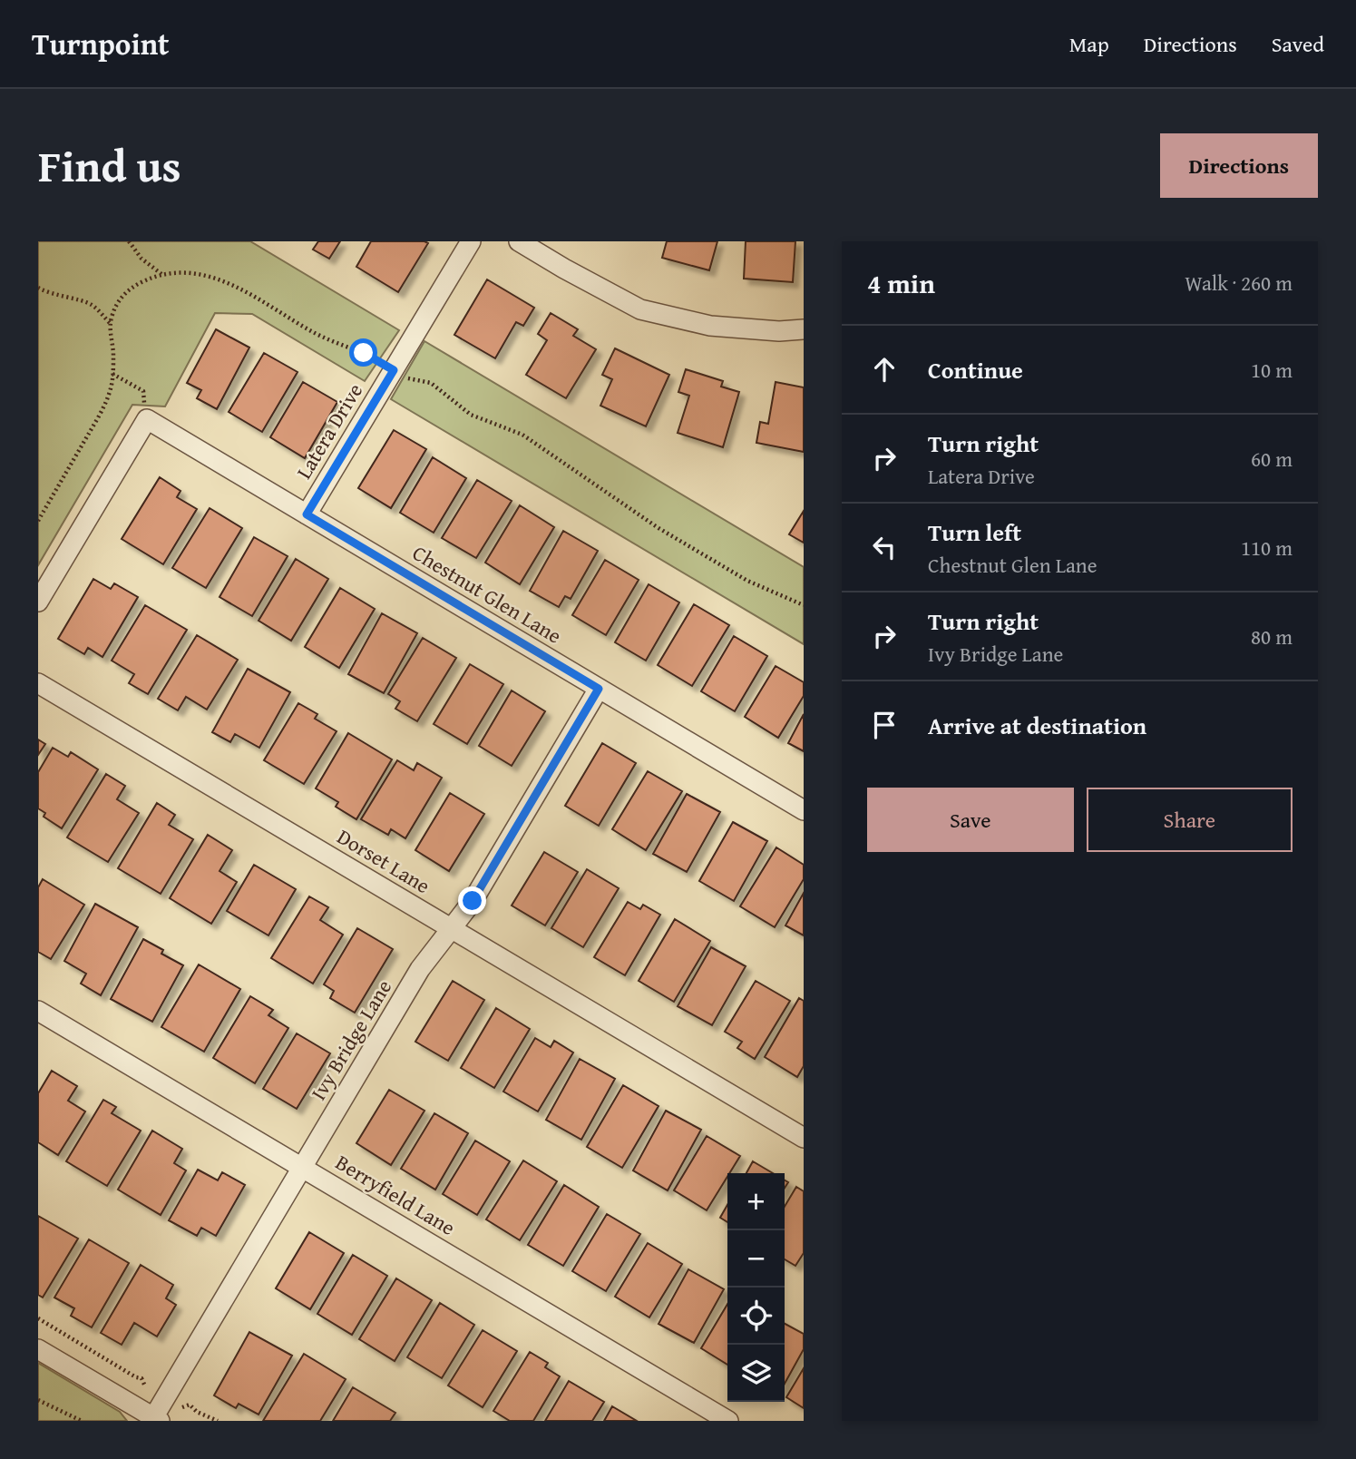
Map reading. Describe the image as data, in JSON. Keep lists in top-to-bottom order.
{
  "streets": {
    "street": [
      "Latera Drive",
      "Chestnut Glen Lane",
      "Dorset Lane",
      "Ivy Bridge Lane",
      "Berryfield Lane"
    ]
  },
  "crossings": [
    ["Latera Drive", "Chestnut Glen Lane"],
    ["Chestnut Glen Lane", "Ivy Bridge Lane"],
    ["Dorset Lane", "Ivy Bridge Lane"],
    ["Ivy Bridge Lane", "Berryfield Lane"]
  ],
  "page": {
    "header": "Turnpoint",
    "nav": ["Map", "Directions", "Saved"],
    "title": "Find us",
    "buttons": [
      "Directions",
      ["Save", "Share"]
    ],
    "heading": ["4 min", "Walk · 260 m"],
    "list": [
      ["Continue", "10 m"],
      ["Turn right", "Latera Drive", "60 m"],
      ["Turn left", "Chestnut Glen Lane", "110 m"],
      ["Turn right", "Ivy Bridge Lane", "80 m"],
      "Arrive at destination"
    ],
    "map_buttons": ["+", "−"]
  }
}
